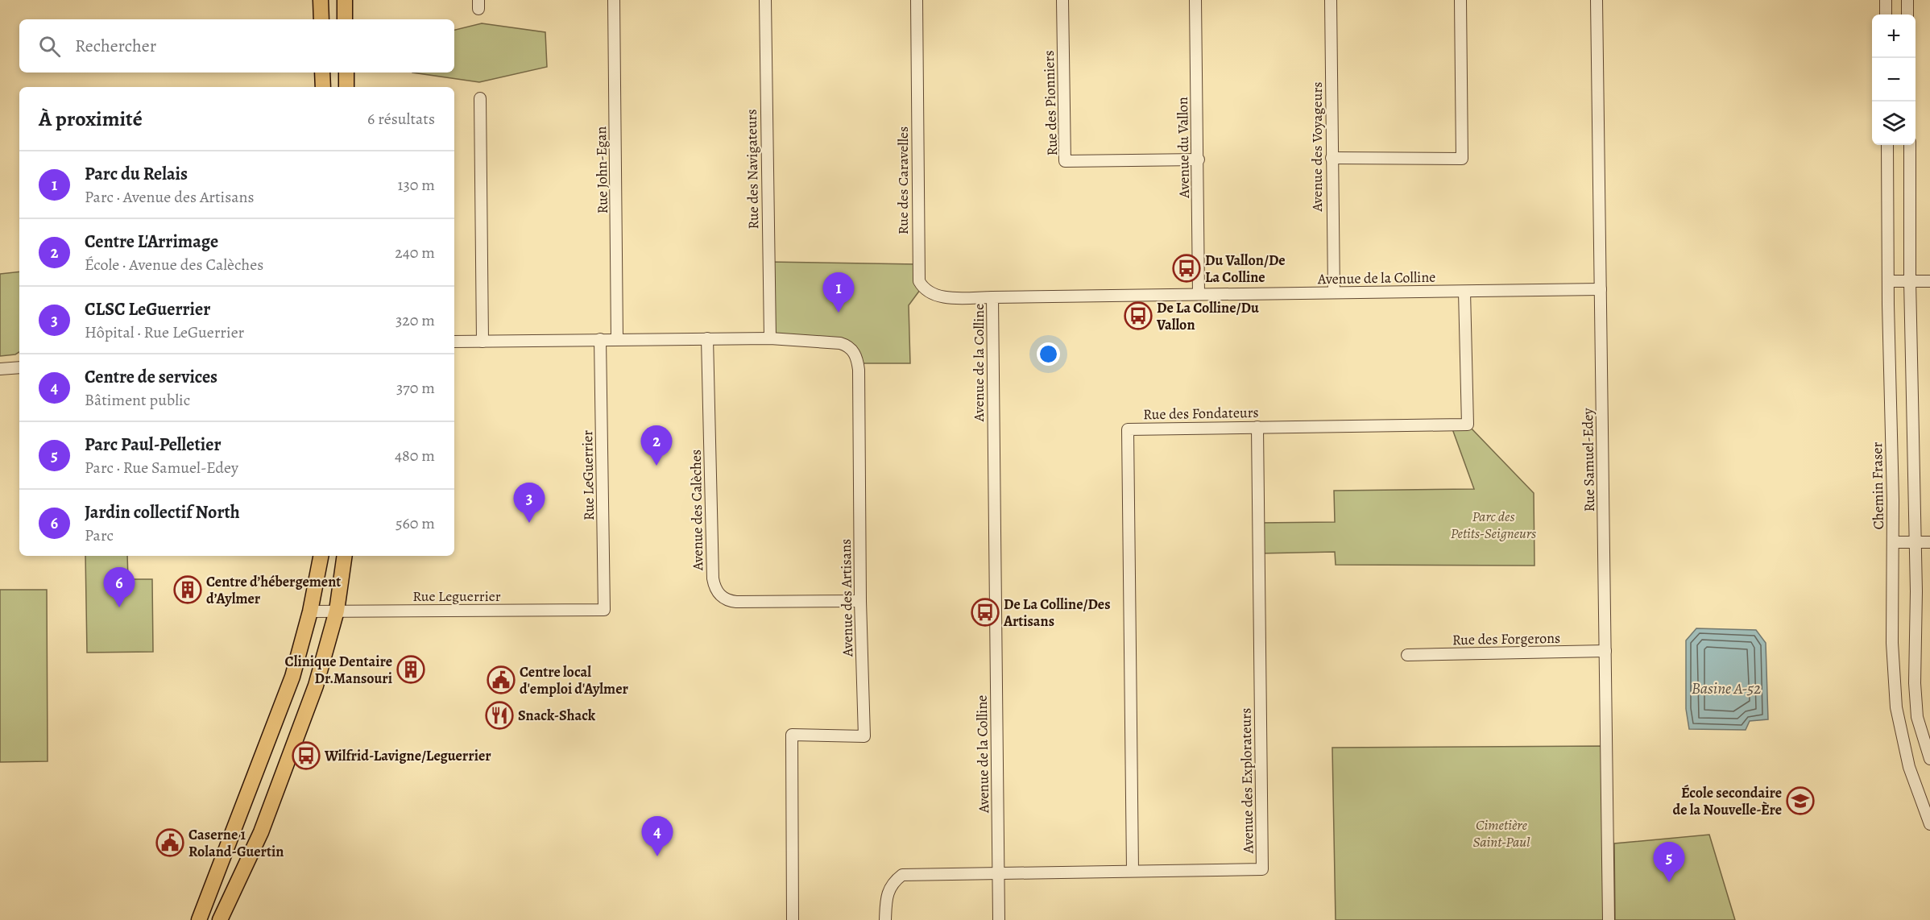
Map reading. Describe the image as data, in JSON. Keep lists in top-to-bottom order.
{
  "streets": {
    "street": [
      "Rue des Pionniers",
      "Avenue des Voyageurs",
      "Avenue du Vallon",
      "Rue des Navigateurs",
      "Rue John-Egan",
      "Rue des Caravelles",
      "Avenue de la Colline",
      "Rue des Fondateurs",
      "Rue Samuel-Edey",
      "Rue LeGuerrier",
      "Chemin Fraser",
      "Avenue des Calèches",
      "Rue Leguerrier",
      "Avenue des Artisans",
      "Rue des Forgerons",
      "Avenue des Explorateurs"
    ]
  },
  "crossings": [
    ["Rue des Pionniers", "Avenue du Vallon"],
    ["Avenue des Voyageurs", "Avenue de la Colline"],
    ["Avenue du Vallon", "Avenue de la Colline"],
    ["Rue des Navigateurs", "Avenue des Artisans"],
    ["Rue des Caravelles", "Avenue de la Colline"],
    ["Avenue de la Colline", "Rue des Fondateurs"],
    ["Avenue de la Colline", "Rue Samuel-Edey"],
    ["Avenue de la Colline", "Avenue des Explorateurs"],
    ["Rue des Fondateurs", "Avenue des Explorateurs"],
    ["Rue Samuel-Edey", "Rue des Forgerons"],
    ["Rue LeGuerrier", "Rue Leguerrier"],
    ["Avenue des Calèches", "Avenue des Artisans"]
  ],
  "water": ["Basine A-52"],
  "parks": ["Parc des Petits-Seigneurs", "Cimetière Saint-Paul"],
  "places": {
    "bus stop": [
      "Du Vallon/De La Colline",
      "De La Colline/Du Vallon",
      "De La Colline/Des Artisans",
      "Wilfrid-Lavigne/Leguerrier"
    ],
    "building": ["Centre d’hébergement d’Aylmer", "Clinique Dentaire Dr.Mansouri"],
    "public building": ["Centre local d'emploi d'Aylmer", "Caserne 1 Roland-Guertin"],
    "restaurant": ["Snack-Shack"],
    "school or university": ["École secondaire de la Nouvelle-Ère"]
  },
  "page": {
    "map_buttons": ["+", "−"],
    "search": "Rechercher",
    "heading": ["À proximité", "6 résultats"],
    "list": [
      {
        "mark": "1",
        "name": "Parc du Relais",
        "note": "Parc · Avenue des Artisans",
        "value": "130 m"
      },
      {
        "mark": "2",
        "name": "Centre L'Arrimage",
        "note": "École · Avenue des Calèches",
        "value": "240 m"
      },
      {
        "mark": "3",
        "name": "CLSC LeGuerrier",
        "note": "Hôpital · Rue LeGuerrier",
        "value": "320 m"
      },
      {
        "mark": "4",
        "name": "Centre de services",
        "note": "Bâtiment public",
        "value": "370 m"
      },
      {
        "mark": "5",
        "name": "Parc Paul-Pelletier",
        "note": "Parc · Rue Samuel-Edey",
        "value": "480 m"
      },
      {
        "mark": "6",
        "name": "Jardin collectif North",
        "note": "Parc",
        "value": "560 m"
      }
    ],
    "pins": [
      "1",
      "2",
      "3",
      "6",
      "4",
      "5"
    ]
  }
}
